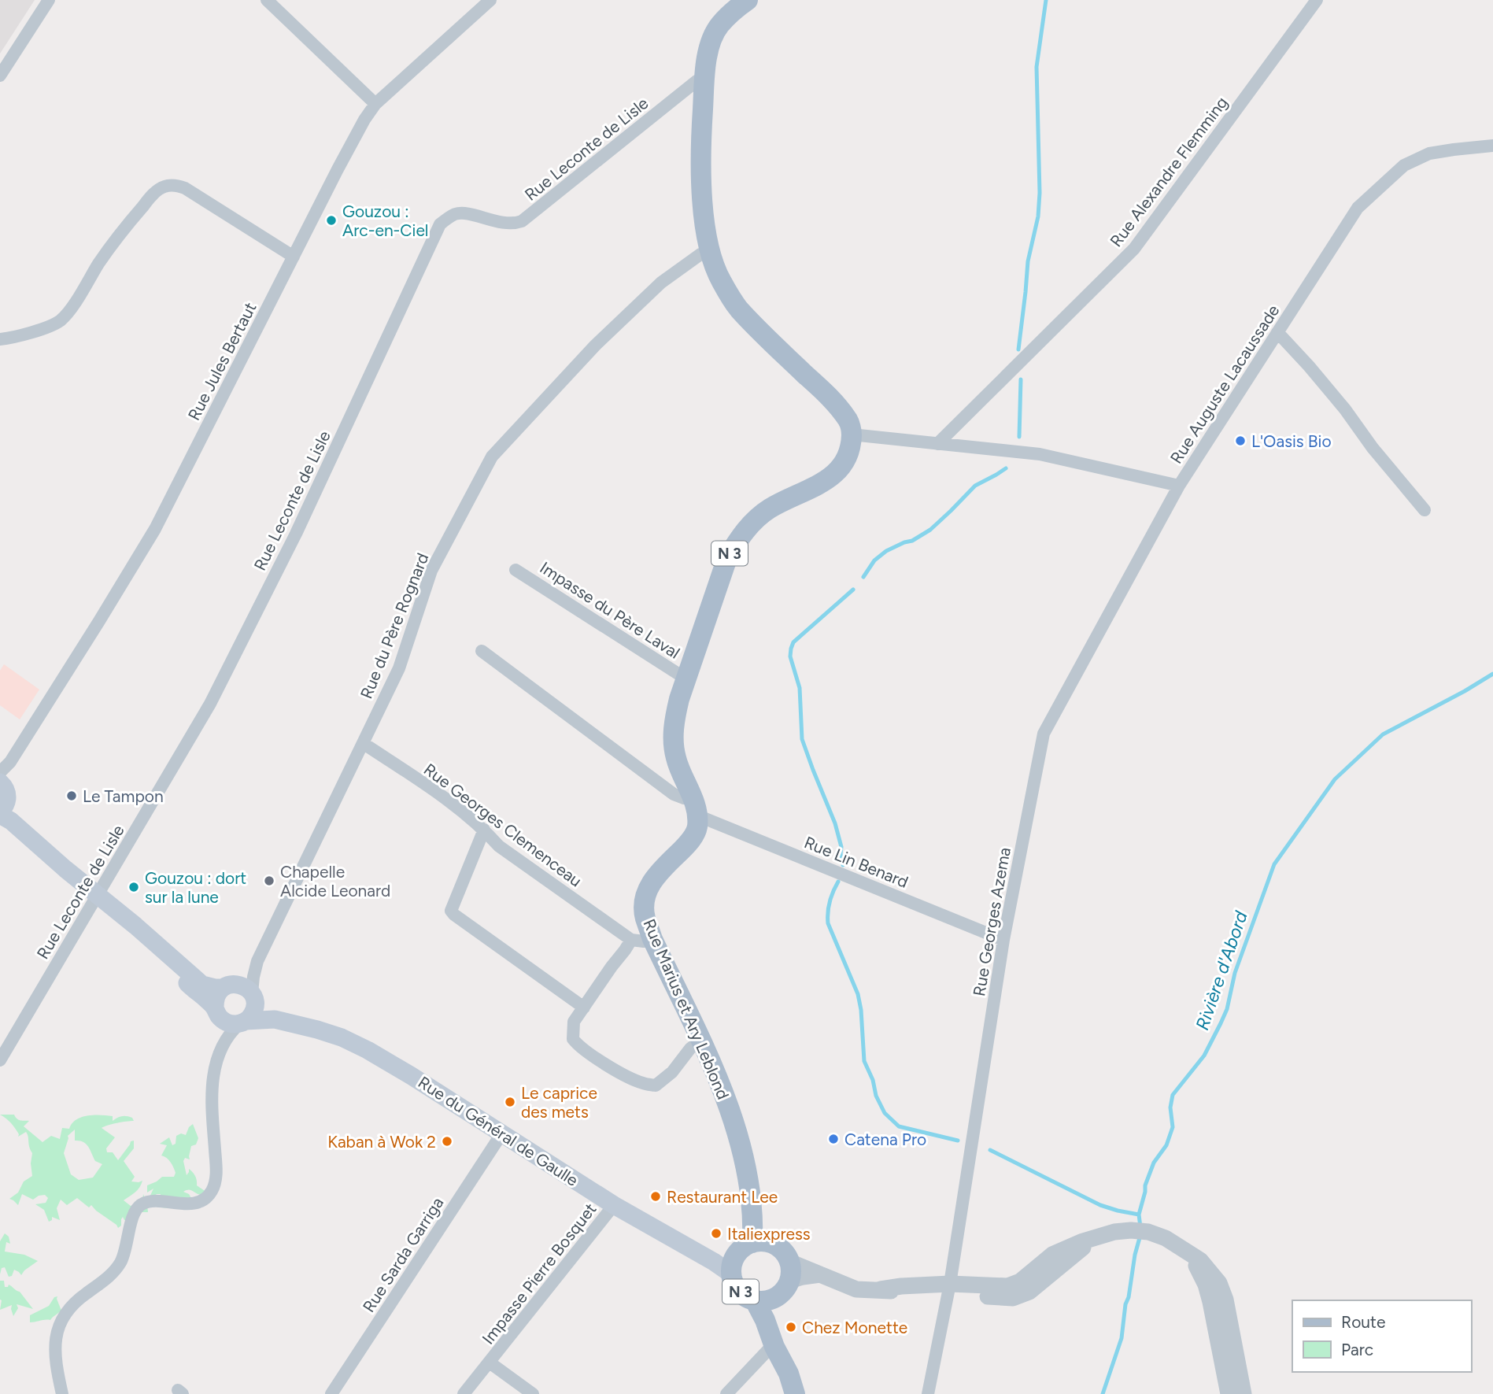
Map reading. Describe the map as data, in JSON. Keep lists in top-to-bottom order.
{
  "streets": {
    "main road": ["N 3", "Rue Marius et Ary Leblond", "Rue du Général de Gaulle"],
    "street": [
      "Rue Leconte de Lisle",
      "Rue Alexandre Flemming",
      "Rue Jules Bertaut",
      "Rue Auguste Lacaussade",
      "Impasse du Père Laval",
      "Rue du Père Rognard",
      "Rue Georges Clemenceau",
      "Rue Lin Benard",
      "Rue Georges Azema",
      "Rue Sarda Garriga",
      "Impasse Pierre Bosquet"
    ]
  },
  "crossings": [
    ["Rue Alexandre Flemming", "Rue Auguste Lacaussade"],
    ["Rue Auguste Lacaussade", "N 3"],
    ["Rue Auguste Lacaussade", "Rue Georges Azema"],
    ["N 3", "Impasse du Père Laval"],
    ["N 3", "Rue Lin Benard"],
    ["N 3", "Rue Marius et Ary Leblond"],
    ["N 3", "Rue du Général de Gaulle"],
    ["Rue du Père Rognard", "Rue Georges Clemenceau"],
    ["Rue du Père Rognard", "Rue du Général de Gaulle"],
    ["Rue Lin Benard", "Rue Georges Azema"],
    ["Rue Lin Benard", "Rue Marius et Ary Leblond"],
    ["Rue Marius et Ary Leblond", "Rue du Général de Gaulle"],
    ["Rue du Général de Gaulle", "Rue Sarda Garriga"],
    ["Rue du Général de Gaulle", "Impasse Pierre Bosquet"]
  ],
  "water": ["Rivière d'Abord"],
  "places": [
    "Gouzou : Arc-en-Ciel",
    "L'Oasis Bio",
    "Le Tampon",
    "Chapelle Alcide Leonard",
    "Gouzou : dort sur la lune",
    "Le caprice des mets",
    "Catena Pro",
    "Kaban à Wok 2",
    "Restaurant Lee",
    "Italiexpress",
    "Chez Monette"
  ],
  "legend": ["Route", "Parc"]
}
